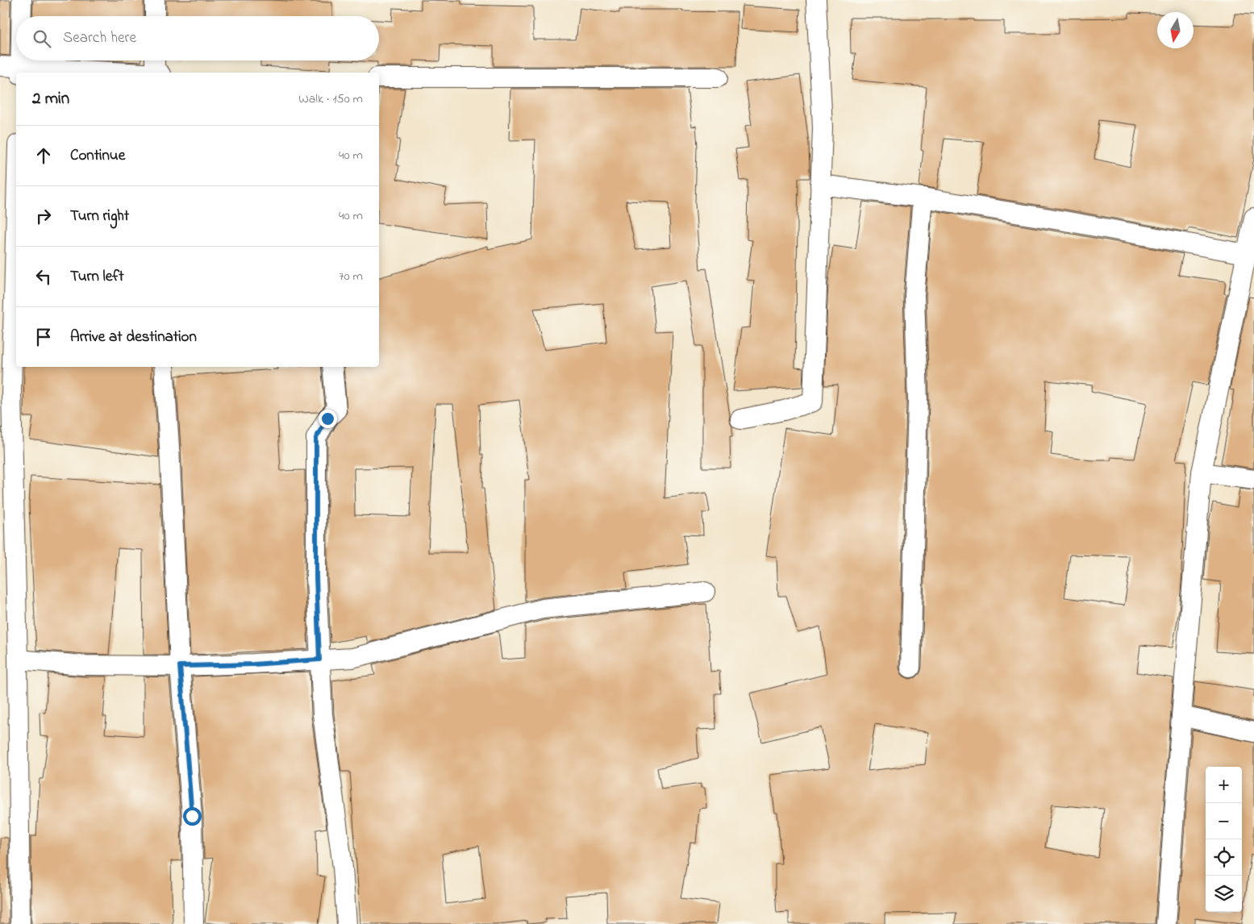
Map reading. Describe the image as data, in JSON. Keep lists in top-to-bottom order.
{
  "north": "bottom",
  "page": {
    "search": "Search here",
    "heading": ["2 min", "Walk · 150 m"],
    "list": [
      ["Continue", "40 m"],
      ["Turn right", "40 m"],
      ["Turn left", "70 m"],
      "Arrive at destination"
    ],
    "map_buttons": ["+", "−"]
  }
}
